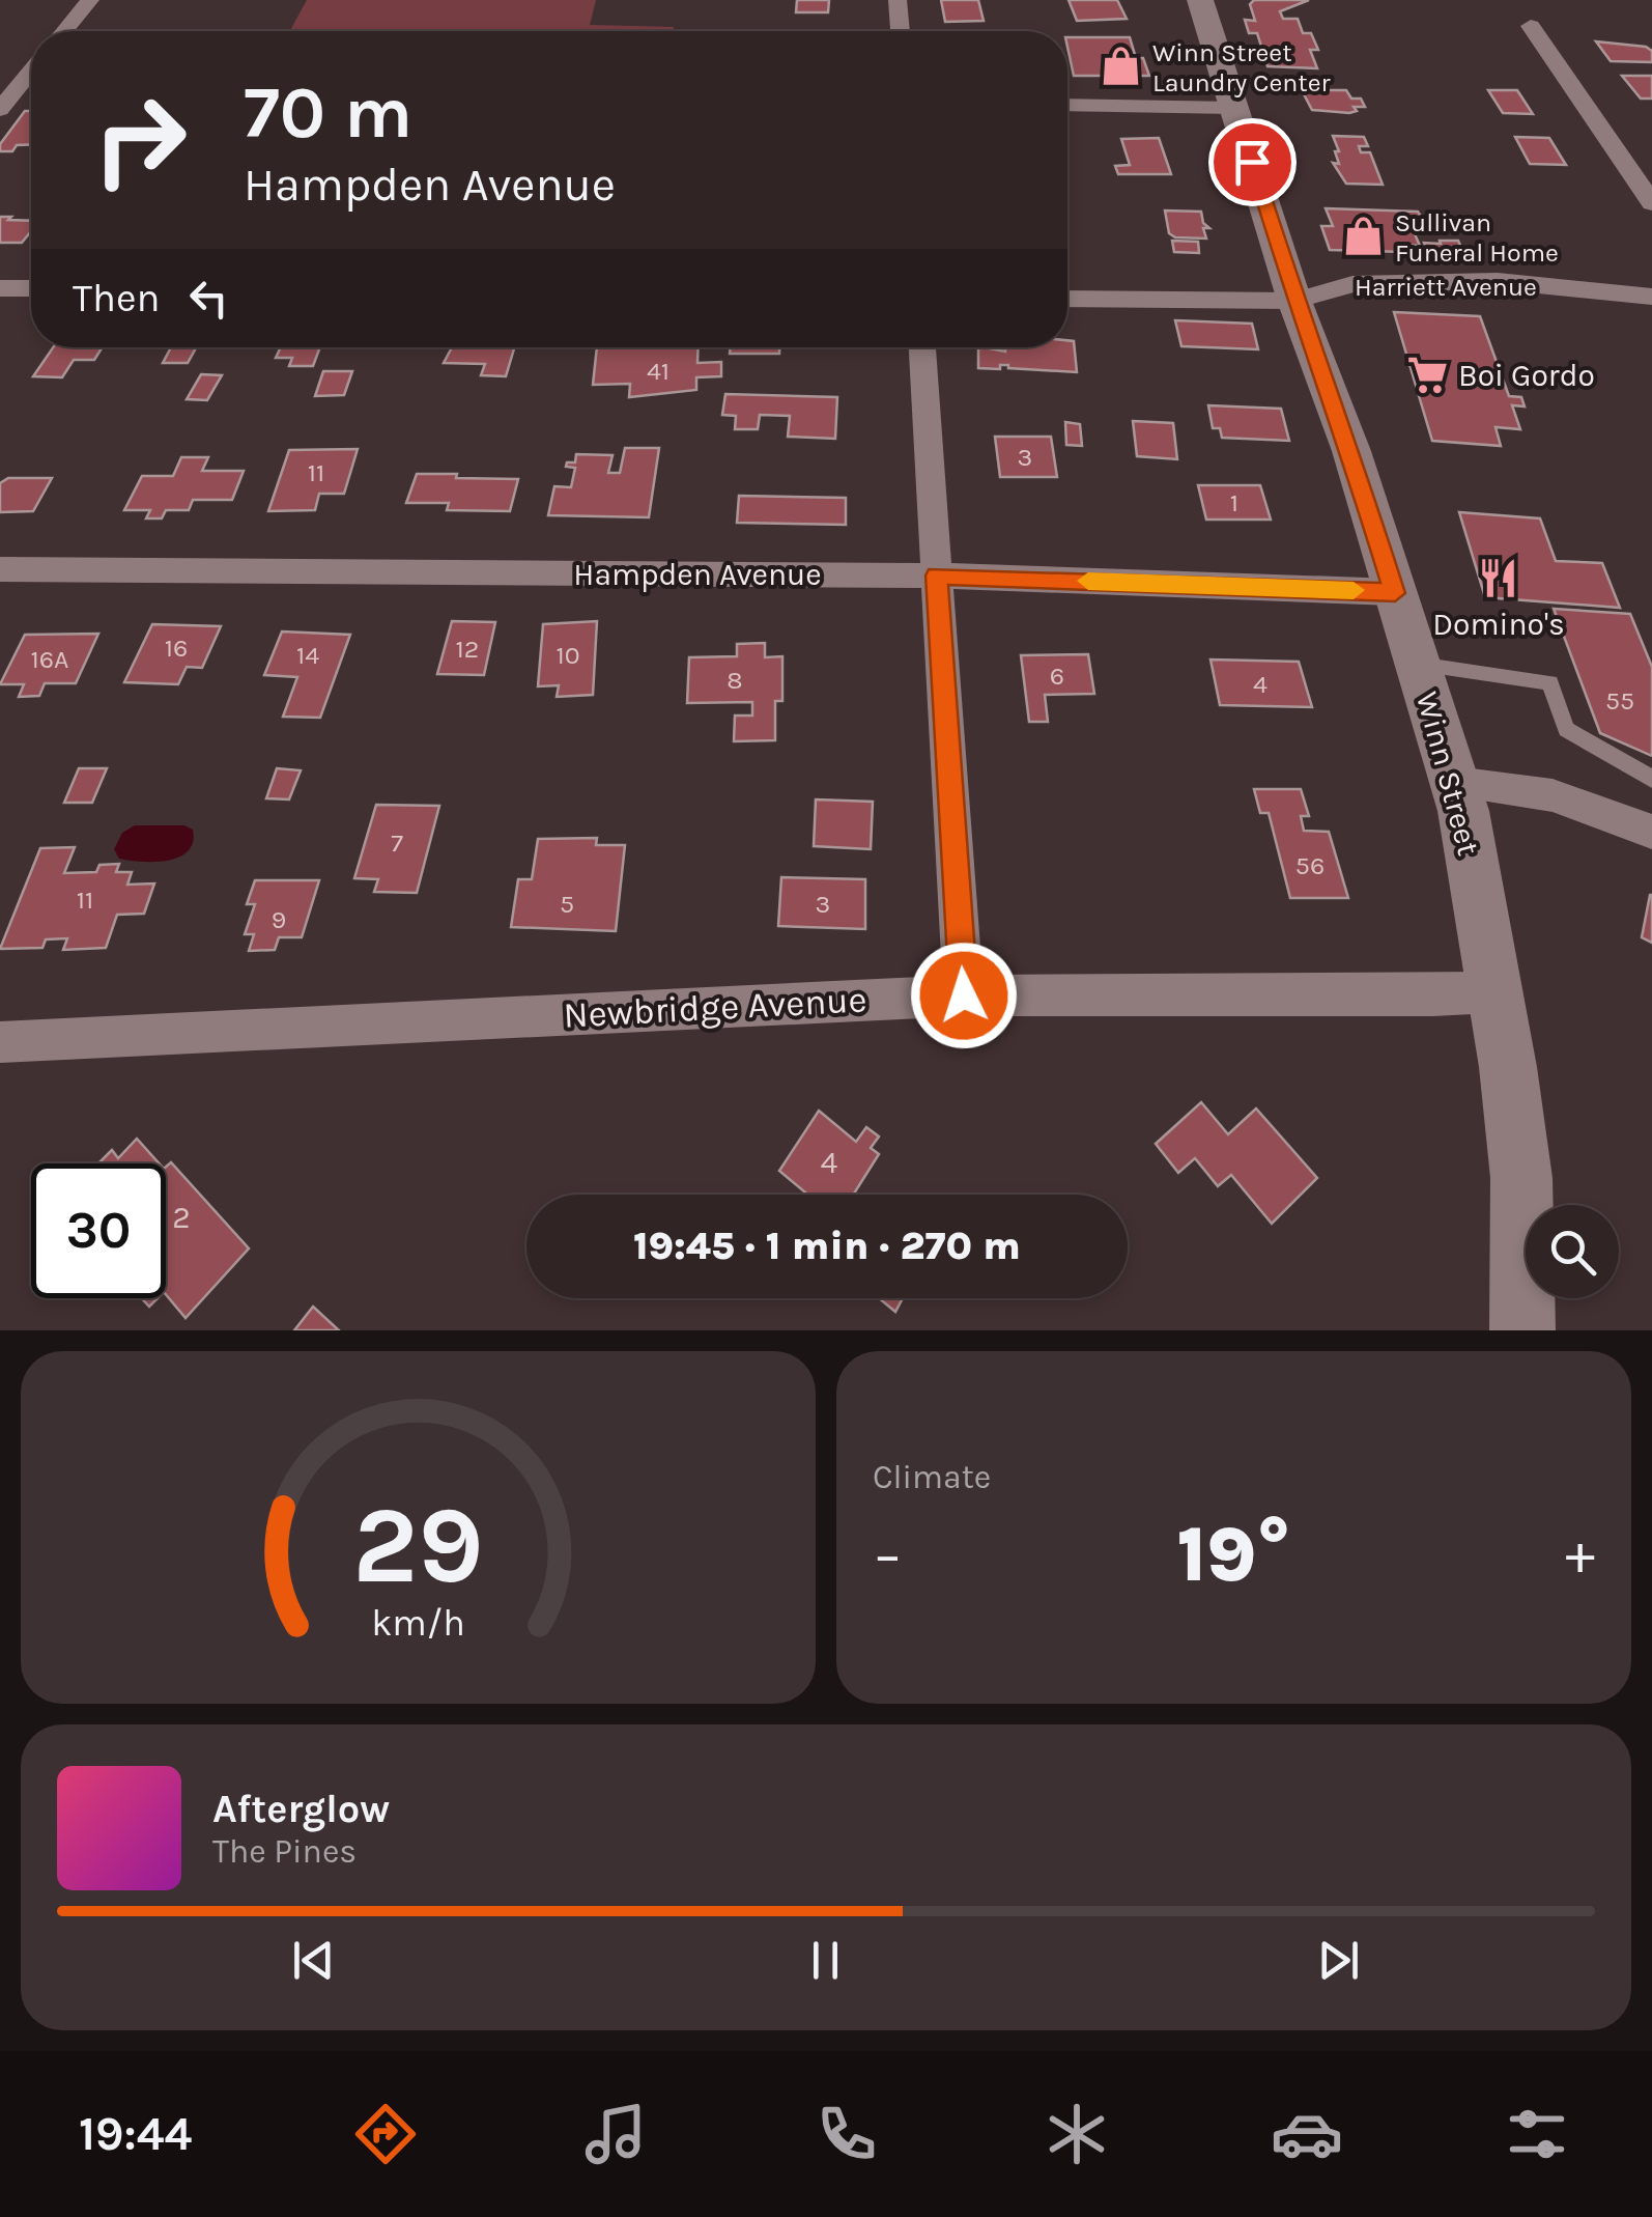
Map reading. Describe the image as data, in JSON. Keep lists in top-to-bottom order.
{
  "streets": {
    "main road": ["Winn Street"],
    "street": ["Harriett Avenue", "Hampden Avenue", "Newbridge Avenue"]
  },
  "crossings": [
    ["Harriett Avenue", "Winn Street"],
    ["Hampden Avenue", "Winn Street"],
    ["Winn Street", "Newbridge Avenue"]
  ],
  "places": {
    "shop": ["Winn Street Laundry Center", "Sullivan Funeral Home"],
    "supermarket": ["Boi Gordo"],
    "restaurant": ["Domino's"]
  },
  "house_numbers": [
    "41",
    "3",
    "11",
    "1",
    "16",
    "12",
    "14",
    "10",
    "16A",
    "6",
    "8",
    "4",
    "55",
    "7",
    "56",
    "11",
    "5",
    "3",
    "9",
    "4",
    "2"
  ],
  "page": {
    "turn": ["70 m", "Hampden Avenue"],
    "then": "Then",
    "limit": "30",
    "trip": "19:45 · 1 min · 270 m",
    "tile": "Climate",
    "heat": ["−", "19°", "+"],
    "song": ["Afterglow", "The Pines"],
    "tabs": "19:44",
    "gauge": ["29", "km/h"]
  }
}
